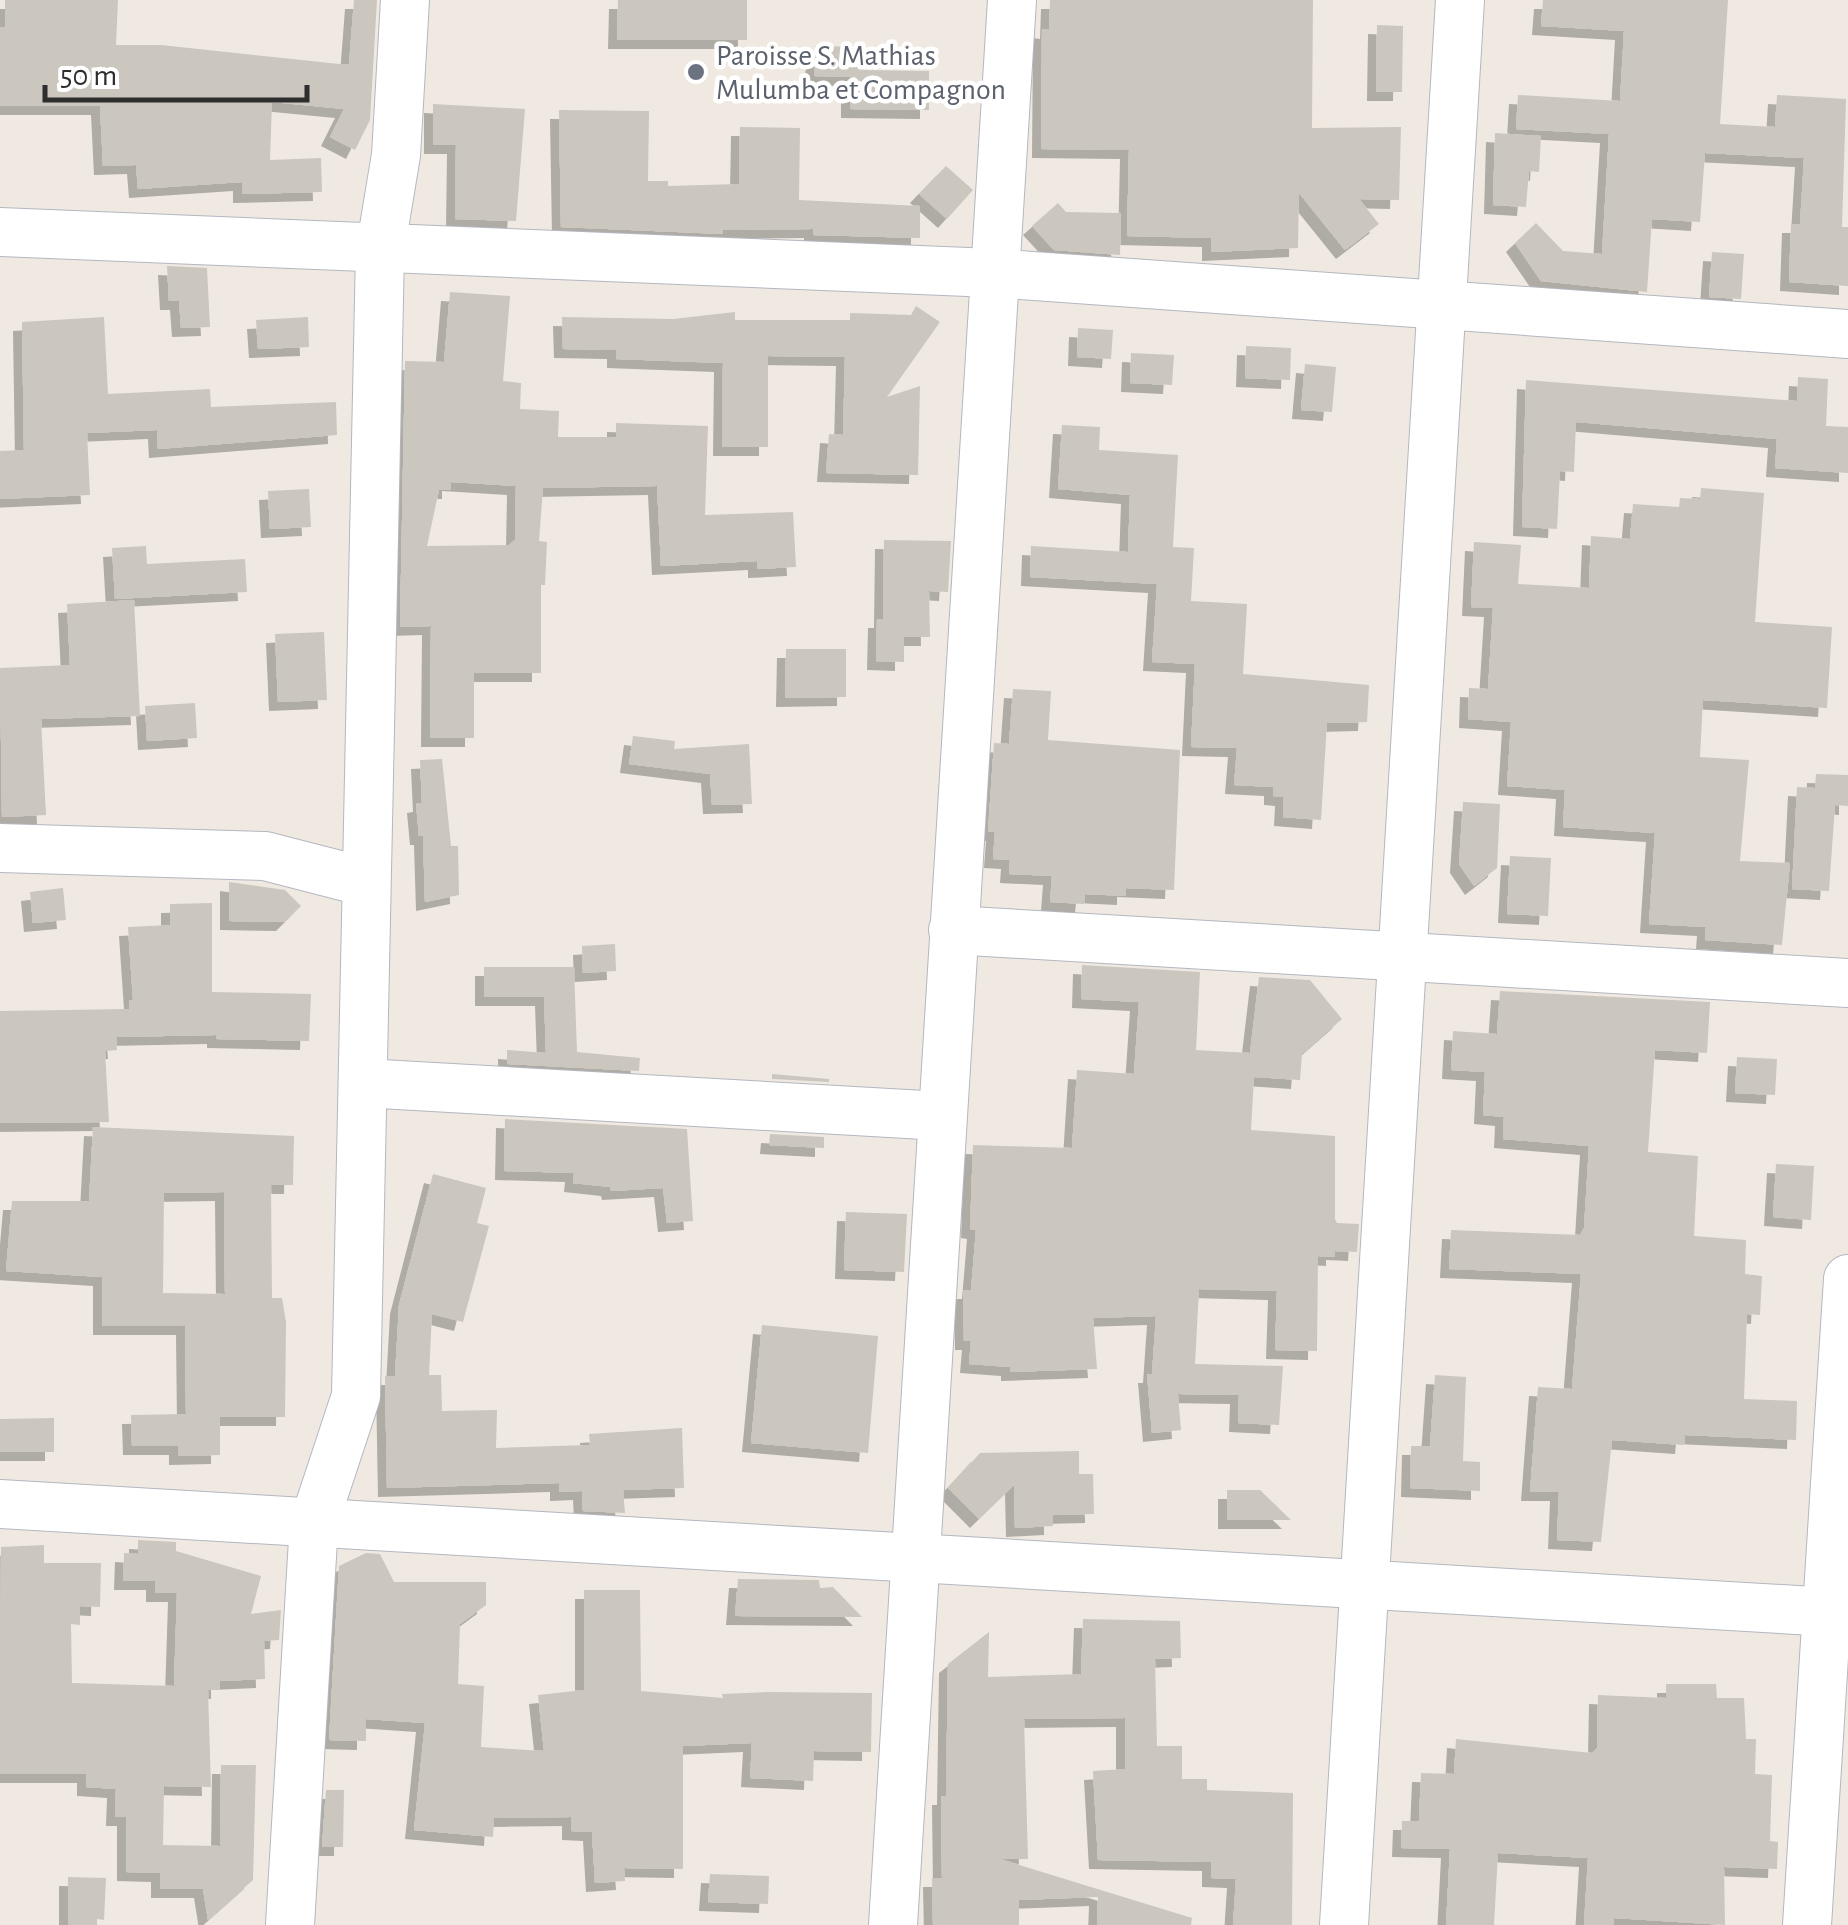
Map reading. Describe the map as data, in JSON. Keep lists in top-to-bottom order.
{
  "places": ["Paroisse S. Mathias Mulumba et Compagnon"],
  "scale_bar": "50 m"
}
